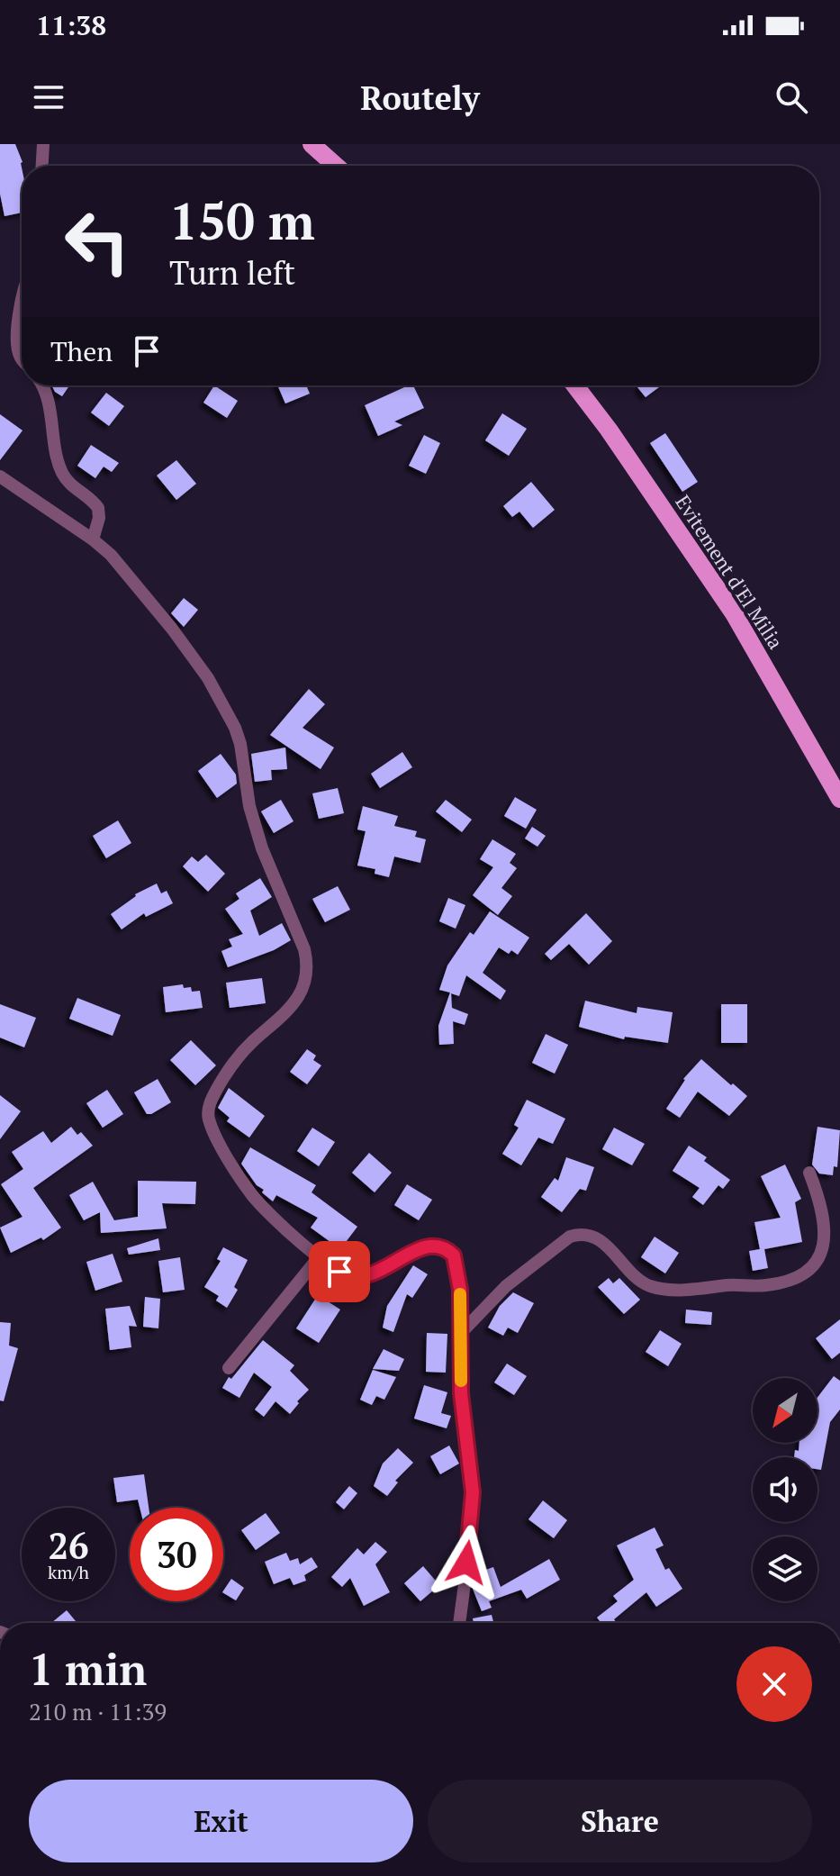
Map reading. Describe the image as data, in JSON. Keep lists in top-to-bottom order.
{
  "streets": {
    "main road": ["Evitement d'El Milia"]
  },
  "north": "bottom left",
  "page": {
    "status": "11:38",
    "header": "Routely",
    "turn": ["150 m", "Turn left"],
    "then": "Then",
    "speed": "26 km/h",
    "limit": "30",
    "heading": ["1 min", "210 m · 11:39"],
    "buttons": ["Exit", "Share"]
  }
}
